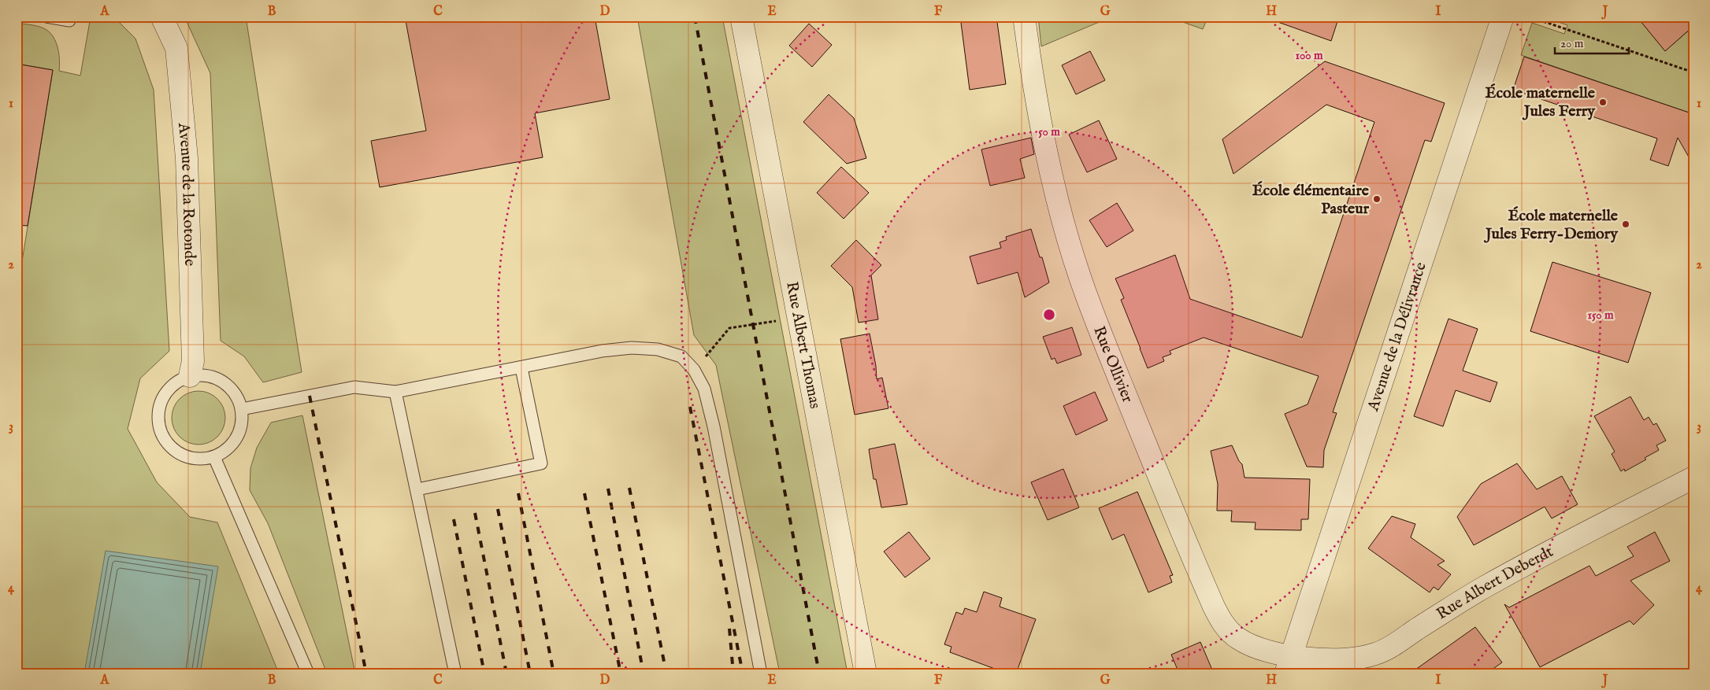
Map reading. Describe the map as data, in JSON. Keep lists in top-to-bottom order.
{
  "streets": {
    "street": [
      "Avenue de la Rotonde",
      "Avenue de la Délivrance",
      "Rue Albert Thomas",
      "Rue Ollivier",
      "Rue Albert Deberdt"
    ]
  },
  "crossings": [
    ["Avenue de la Délivrance", "Rue Ollivier"],
    ["Avenue de la Délivrance", "Rue Albert Deberdt"],
    ["Rue Ollivier", "Rue Albert Deberdt"]
  ],
  "places": ["École maternelle Jules Ferry", "École élémentaire Pasteur", "École maternelle Jules Ferry-Demory"],
  "scale_bar": "20 m",
  "grid": {
    "columns": [
      "A",
      "B",
      "C",
      "D",
      "E",
      "F",
      "G",
      "H",
      "I",
      "J"
    ],
    "rows": [
      "1",
      "2",
      "3",
      "4"
    ]
  },
  "rings": ["100 m", "50 m", "150 m"]
}
